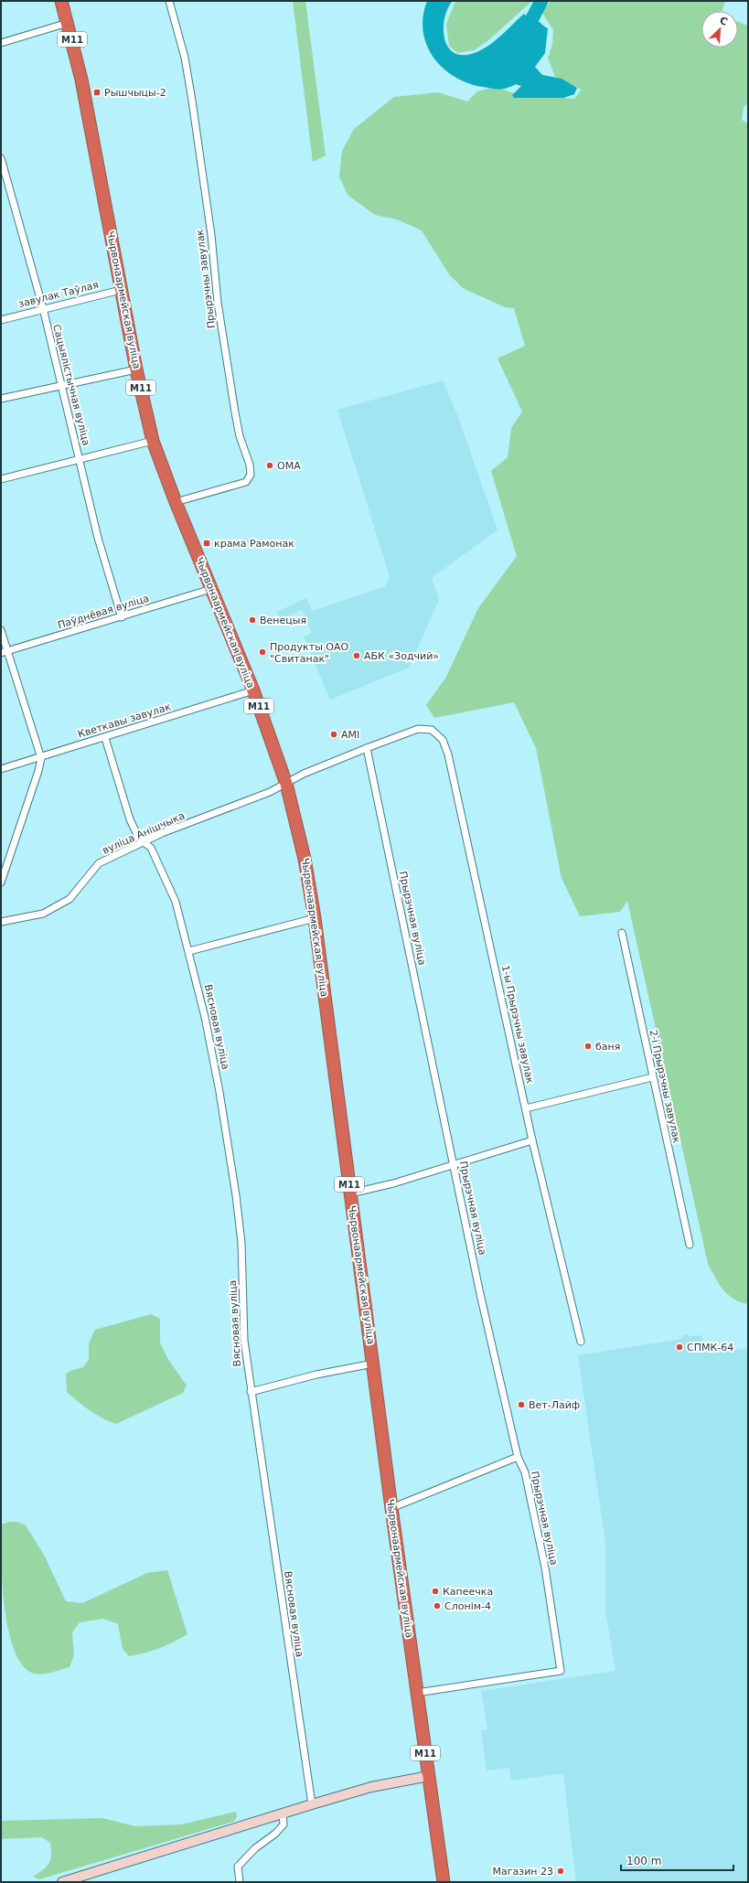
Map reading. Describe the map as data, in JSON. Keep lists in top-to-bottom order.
{
  "streets": {
    "highway": ["М11", "Чырвонаармейская вуліца"],
    "street": [
      "Прырэчны завулак",
      "завулак Таўлая",
      "Сацыялістычная вуліца",
      "Паўднёвая вуліца",
      "Кветкавы завулак",
      "вуліца Анішчыка",
      "Прырэчная вуліца",
      "1-ы Прырэчны завулак",
      "Вясновая вуліца",
      "2-і Прырэчны завулак"
    ]
  },
  "crossings": [
    ["Прырэчны завулак", "Чырвонаармейская вуліца"],
    ["завулак Таўлая", "Чырвонаармейская вуліца"],
    ["завулак Таўлая", "Сацыялістычная вуліца"],
    ["Чырвонаармейская вуліца", "Паўднёвая вуліца"],
    ["Чырвонаармейская вуліца", "Кветкавы завулак"],
    ["Чырвонаармейская вуліца", "вуліца Анішчыка"],
    ["Чырвонаармейская вуліца", "Прырэчная вуліца"],
    ["Сацыялістычная вуліца", "Паўднёвая вуліца"],
    ["вуліца Анішчыка", "Прырэчная вуліца"],
    ["вуліца Анішчыка", "1-ы Прырэчны завулак"],
    ["вуліца Анішчыка", "Вясновая вуліца"]
  ],
  "places": {
    "transit": ["Рышчыцы-2", "крама Рамонак"],
    "other": [
      "ОМА",
      "Венецыя",
      "Продукты ОАО \"Свитанак\"",
      "АБК «Зодчий»",
      "AMI",
      "баня",
      "СПМК-64",
      "Вет-Лайф",
      "Капеечка",
      "Слонім-4",
      "Магазин 23"
    ]
  },
  "scale_bar": "100 m",
  "north": "top right"
}
